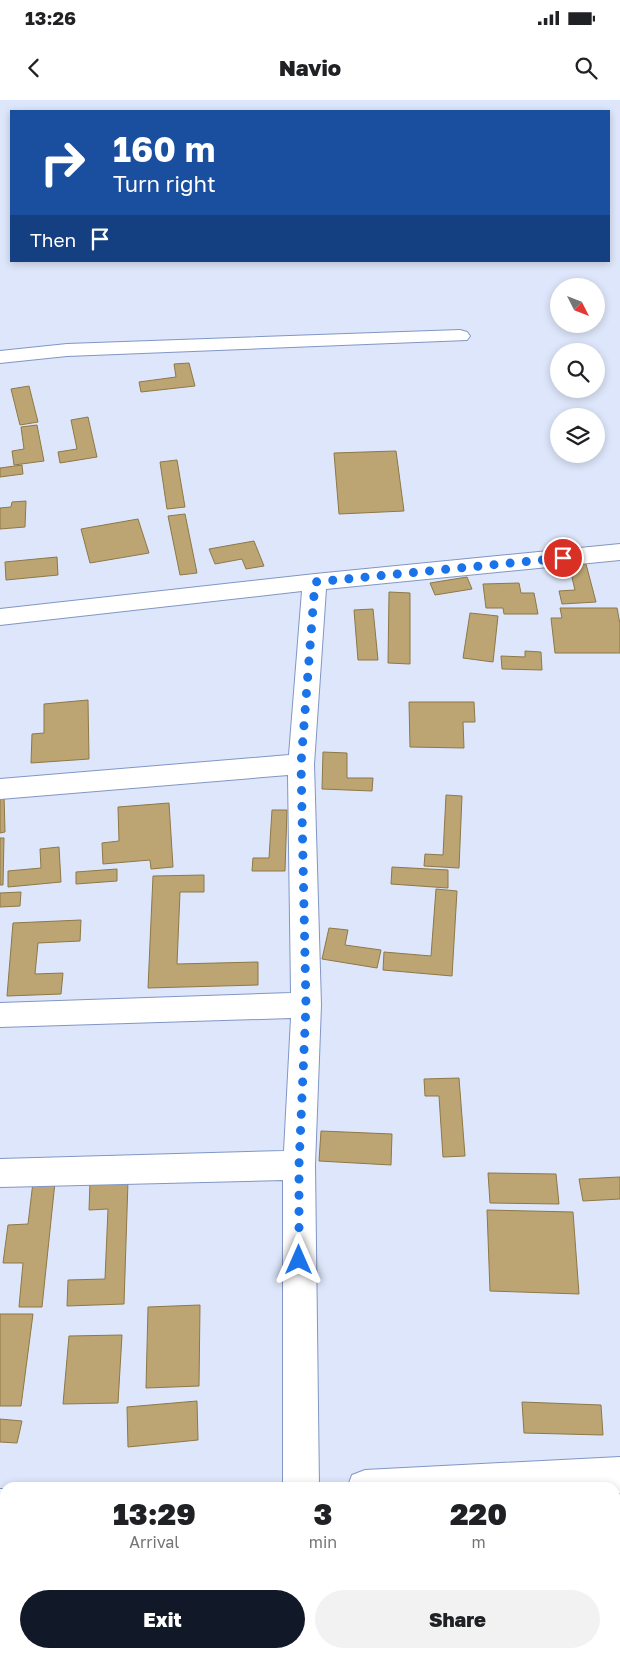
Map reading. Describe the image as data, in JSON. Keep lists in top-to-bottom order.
{
  "north": "bottom right",
  "page": {
    "status": "13:26",
    "header": "Navio",
    "turn": ["160 m", "Turn right"],
    "then": "Then",
    "eta": [
      "13:29",
      "Arrival",
      "3",
      "min",
      "220",
      "m"
    ],
    "buttons": ["Exit", "Share"]
  }
}
